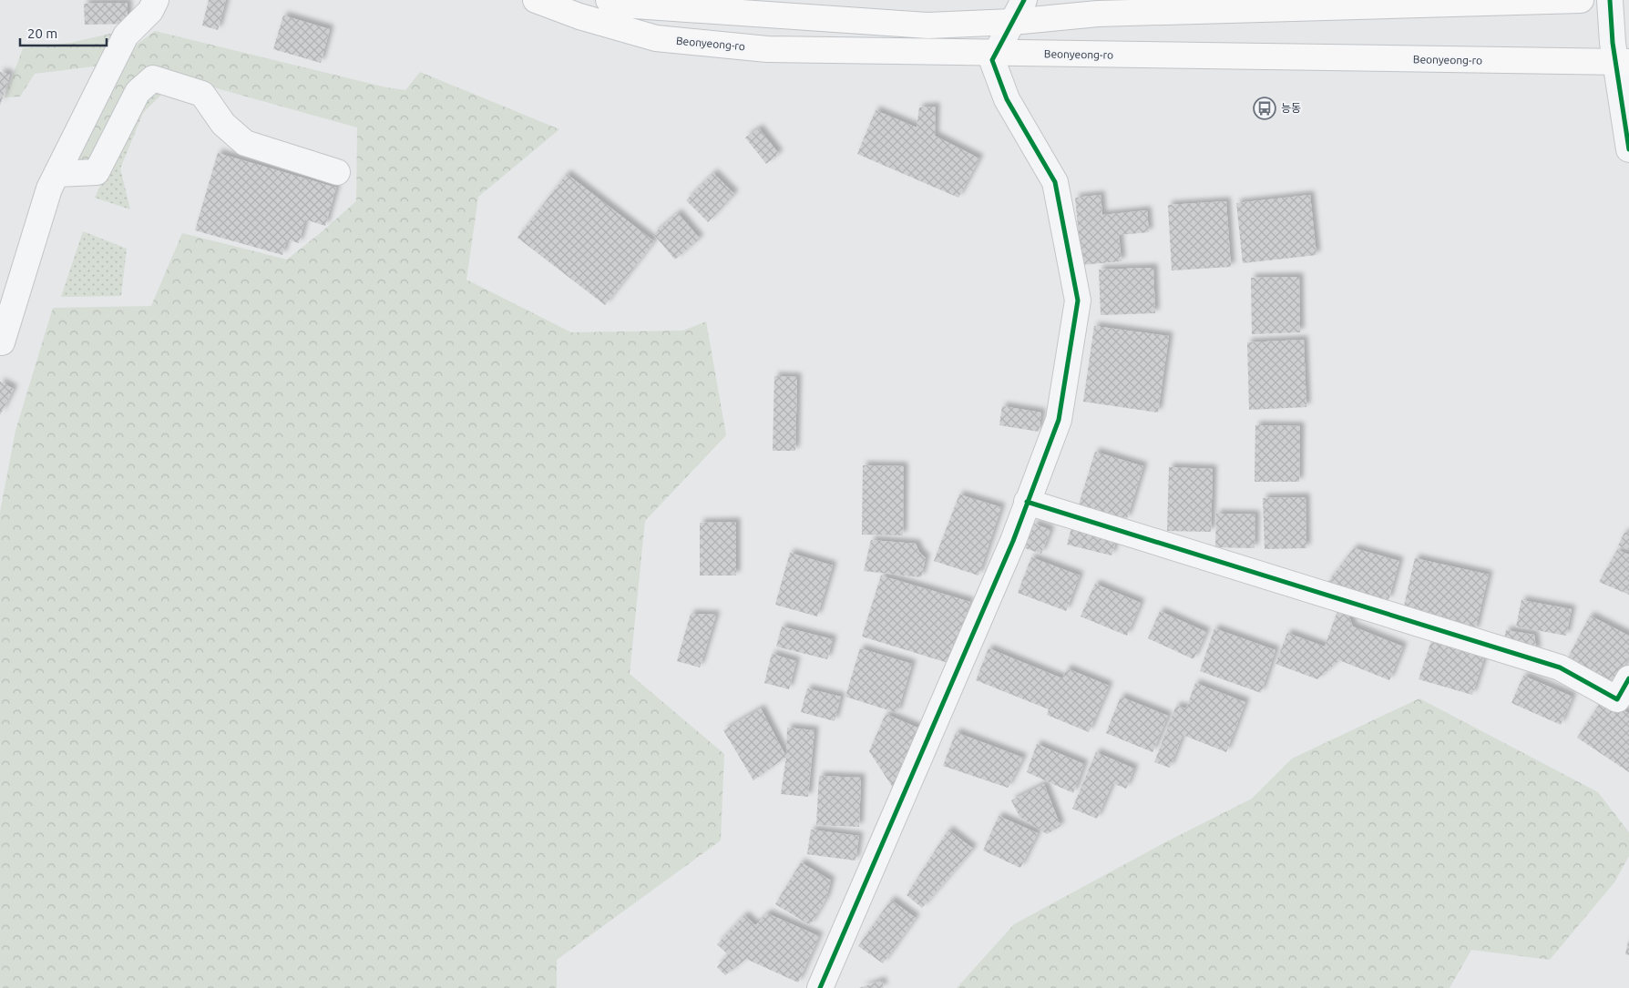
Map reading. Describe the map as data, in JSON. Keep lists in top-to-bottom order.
{
  "streets": {
    "main road": ["Beonyeong-ro"]
  },
  "places": {
    "bus stop": ["능동"]
  },
  "scale_bar": "20 m"
}
